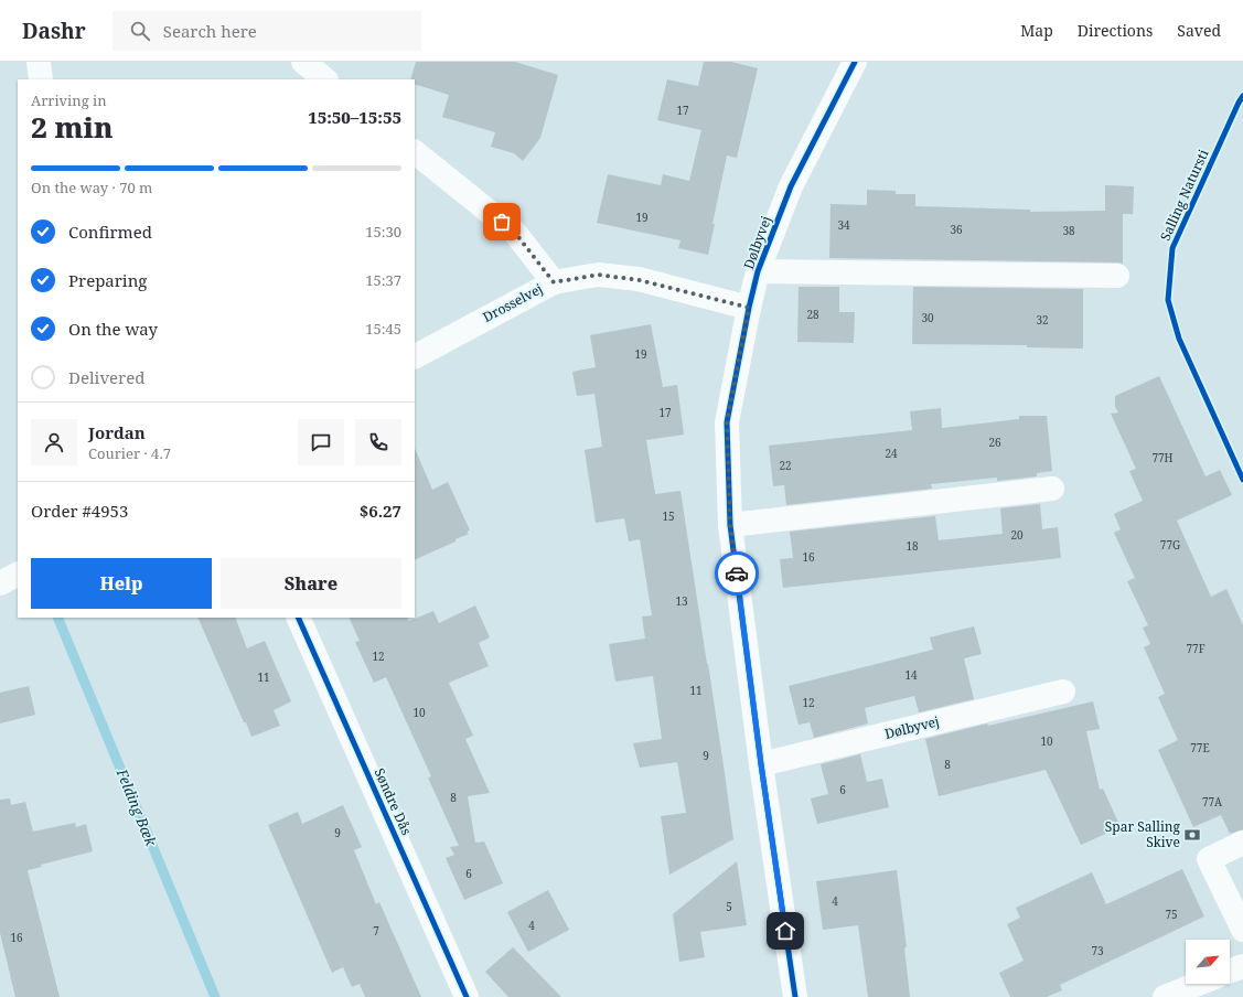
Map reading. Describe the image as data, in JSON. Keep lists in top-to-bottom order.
{
  "streets": {
    "street": ["Dølbyvej", "Drosselvej", "Søndre Dås"],
    "cycle path": ["Salling Natursti"]
  },
  "crossings": [
    ["Dølbyvej", "Drosselvej"]
  ],
  "water": ["Felding Bæk"],
  "places": {
    "bank": ["Spar Salling Skive"]
  },
  "house_numbers": [
    "17",
    "19",
    "34",
    "36",
    "38",
    "28",
    "30",
    "32",
    "19",
    "17",
    "26",
    "24",
    "77H",
    "22",
    "15",
    "20",
    "77G",
    "18",
    "16",
    "13",
    "77F",
    "12",
    "14",
    "11",
    "11",
    "12",
    "10",
    "10",
    "77E",
    "9",
    "8",
    "6",
    "8",
    "77A",
    "9",
    "6",
    "4",
    "5",
    "75",
    "4",
    "7",
    "16",
    "73"
  ],
  "north": "top right",
  "page": {
    "header": "Dashr",
    "search": "Search here",
    "nav": ["Map", "Directions", "Saved"],
    "heading": ["2 min", "Arriving in", "15:50–15:55"],
    "panel": [
      "Jordan",
      "Courier · 4.7",
      "Order #4953",
      "$6.27"
    ],
    "bar": "On the way · 70 m",
    "list": [
      ["Confirmed", "15:30"],
      ["Preparing", "15:37"],
      ["On the way", "15:45"],
      "Delivered"
    ],
    "buttons": ["Help", "Share"]
  }
}
